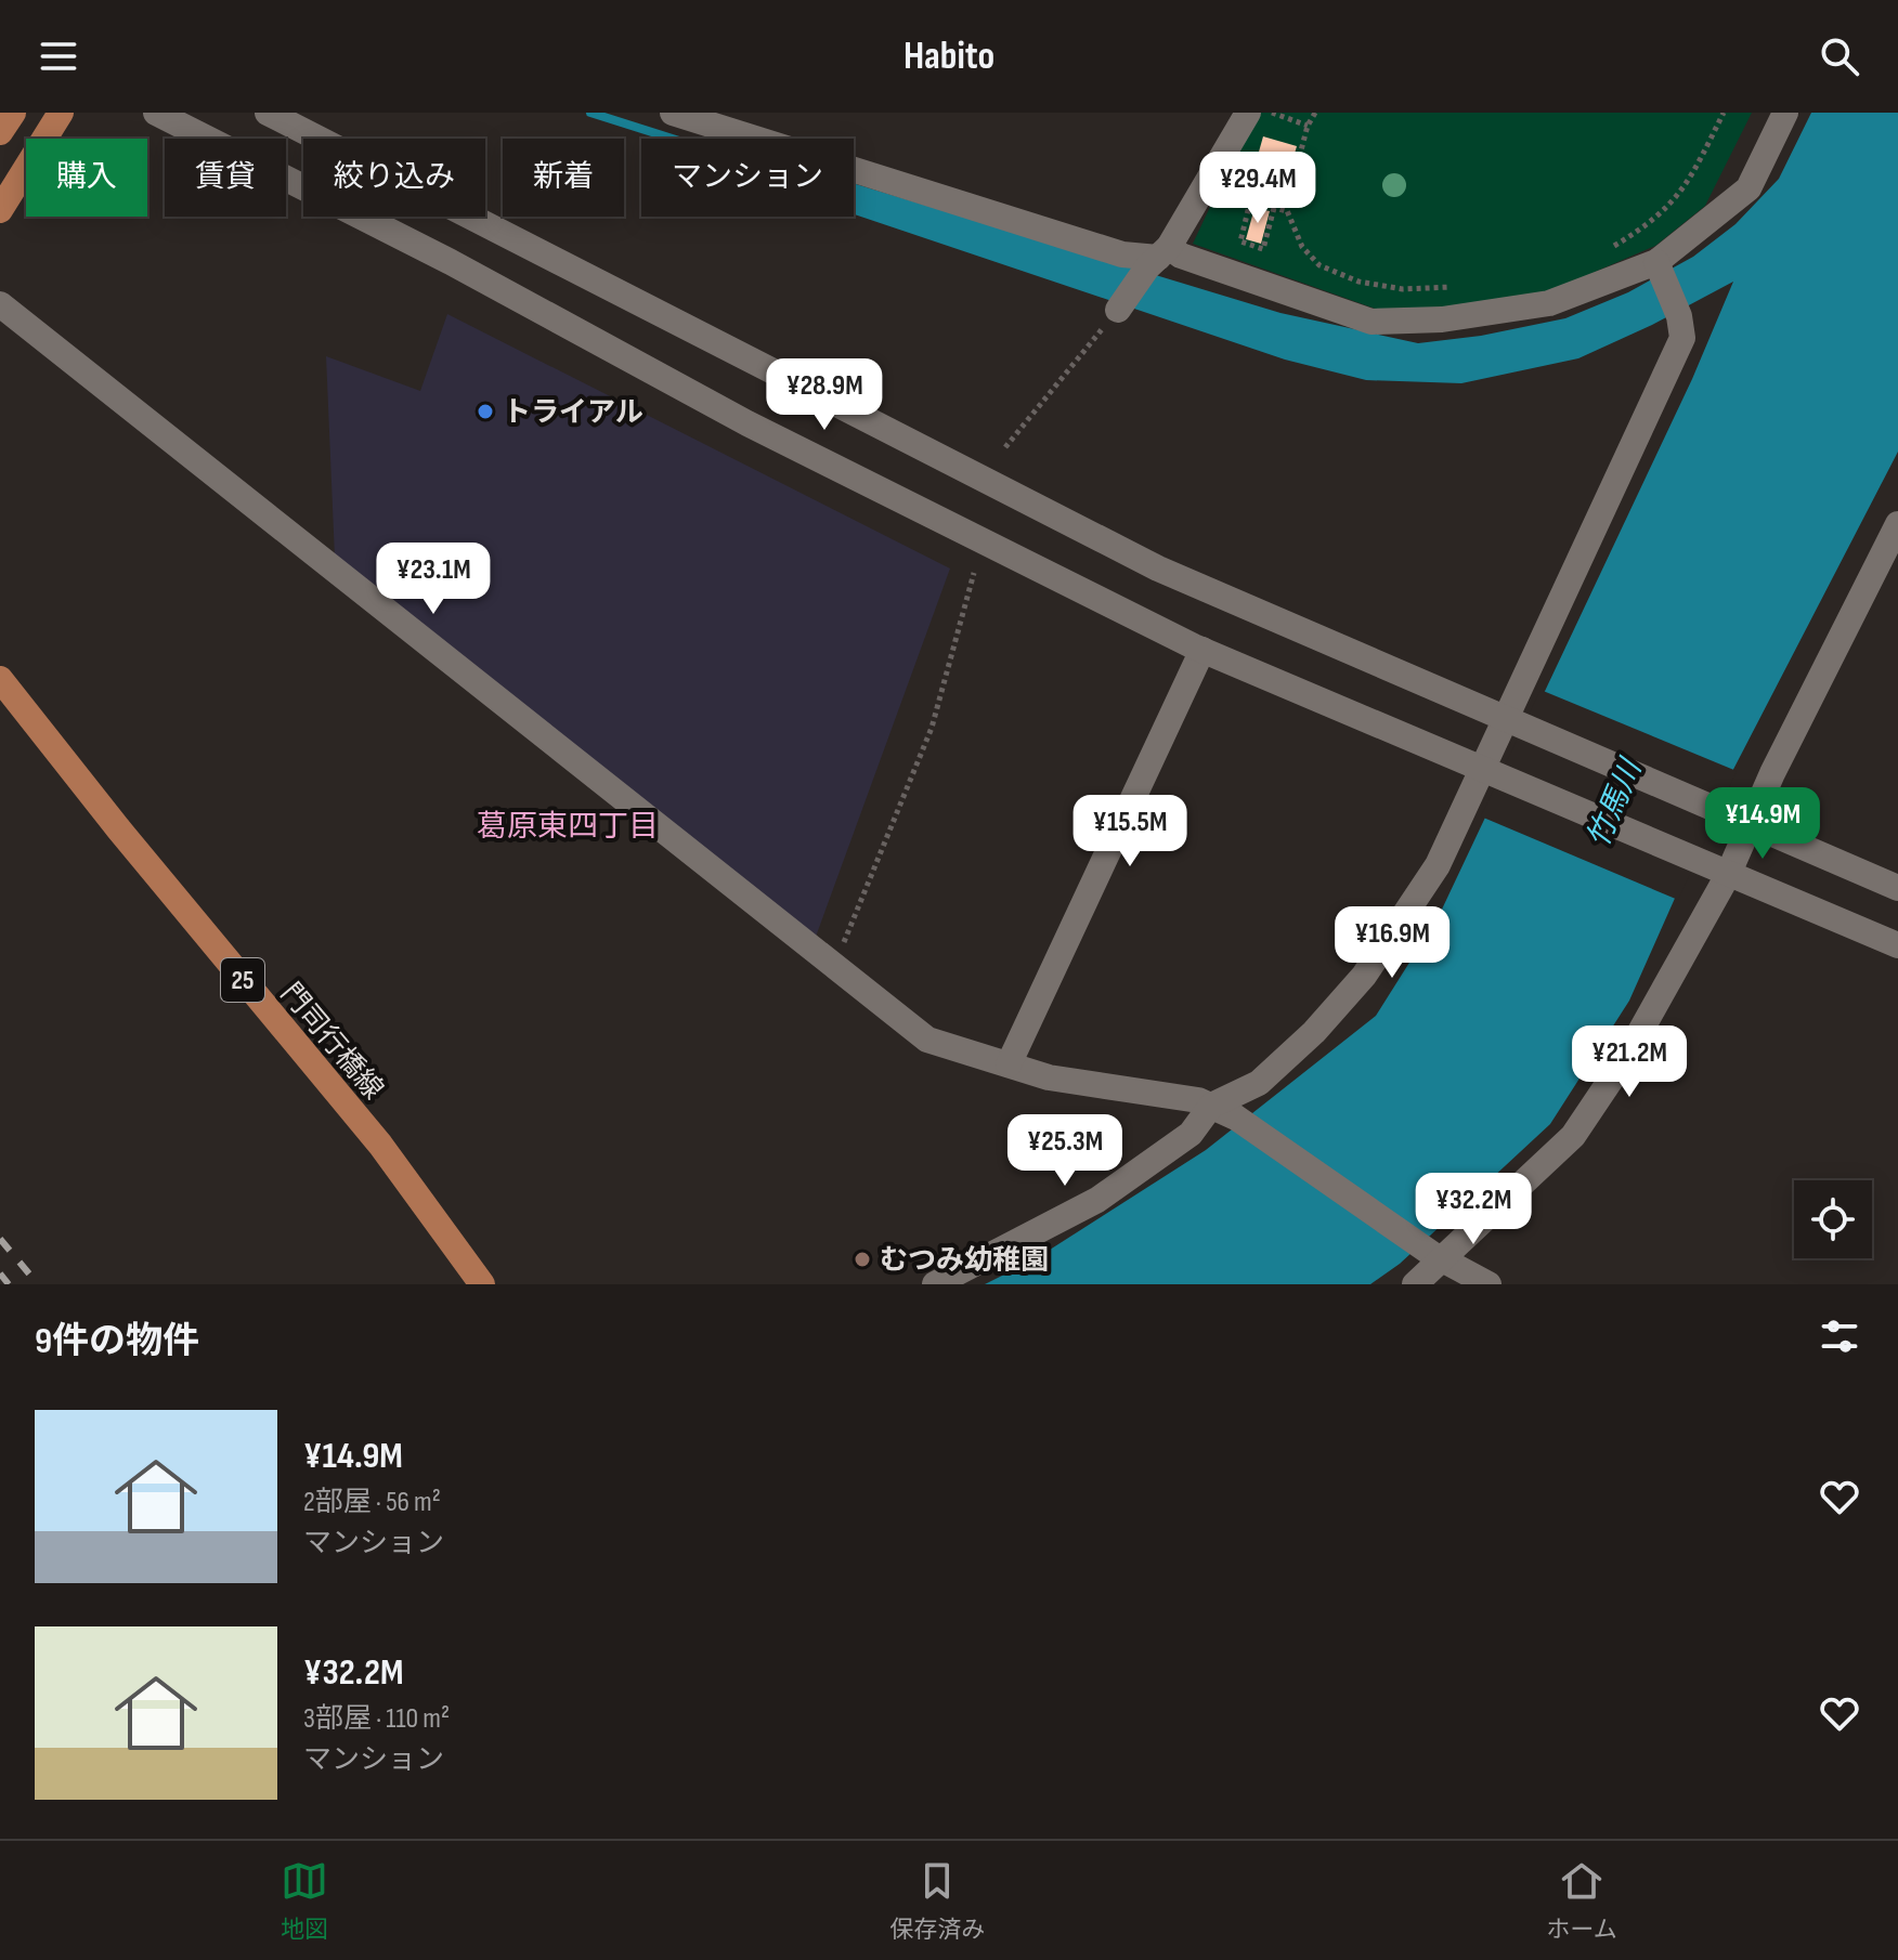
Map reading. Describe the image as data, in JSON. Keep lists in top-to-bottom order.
{
  "streets": {
    "main road": ["25", "門司行橋線"]
  },
  "districts": ["葛原東四丁目"],
  "water": ["竹馬川"],
  "places": ["トライアル", "むつみ幼稚園"],
  "page": {
    "header": "Habito",
    "chip": [
      "購入",
      "賃貸",
      "絞り込み",
      "新着",
      "マンション"
    ],
    "price": [
      "¥29.4M",
      "¥28.9M",
      "¥23.1M",
      "¥14.9M",
      "¥15.5M",
      "¥16.9M",
      "¥21.2M",
      "¥25.3M",
      "¥32.2M"
    ],
    "heading": "9件の物件",
    "list": [
      {
        "name": "¥14.9M",
        "note": "2部屋 · 56 m² · マンション"
      },
      {
        "name": "¥32.2M",
        "note": "3部屋 · 110 m² · マンション"
      }
    ],
    "tabs": ["地図", "保存済み", "ホーム"]
  }
}
